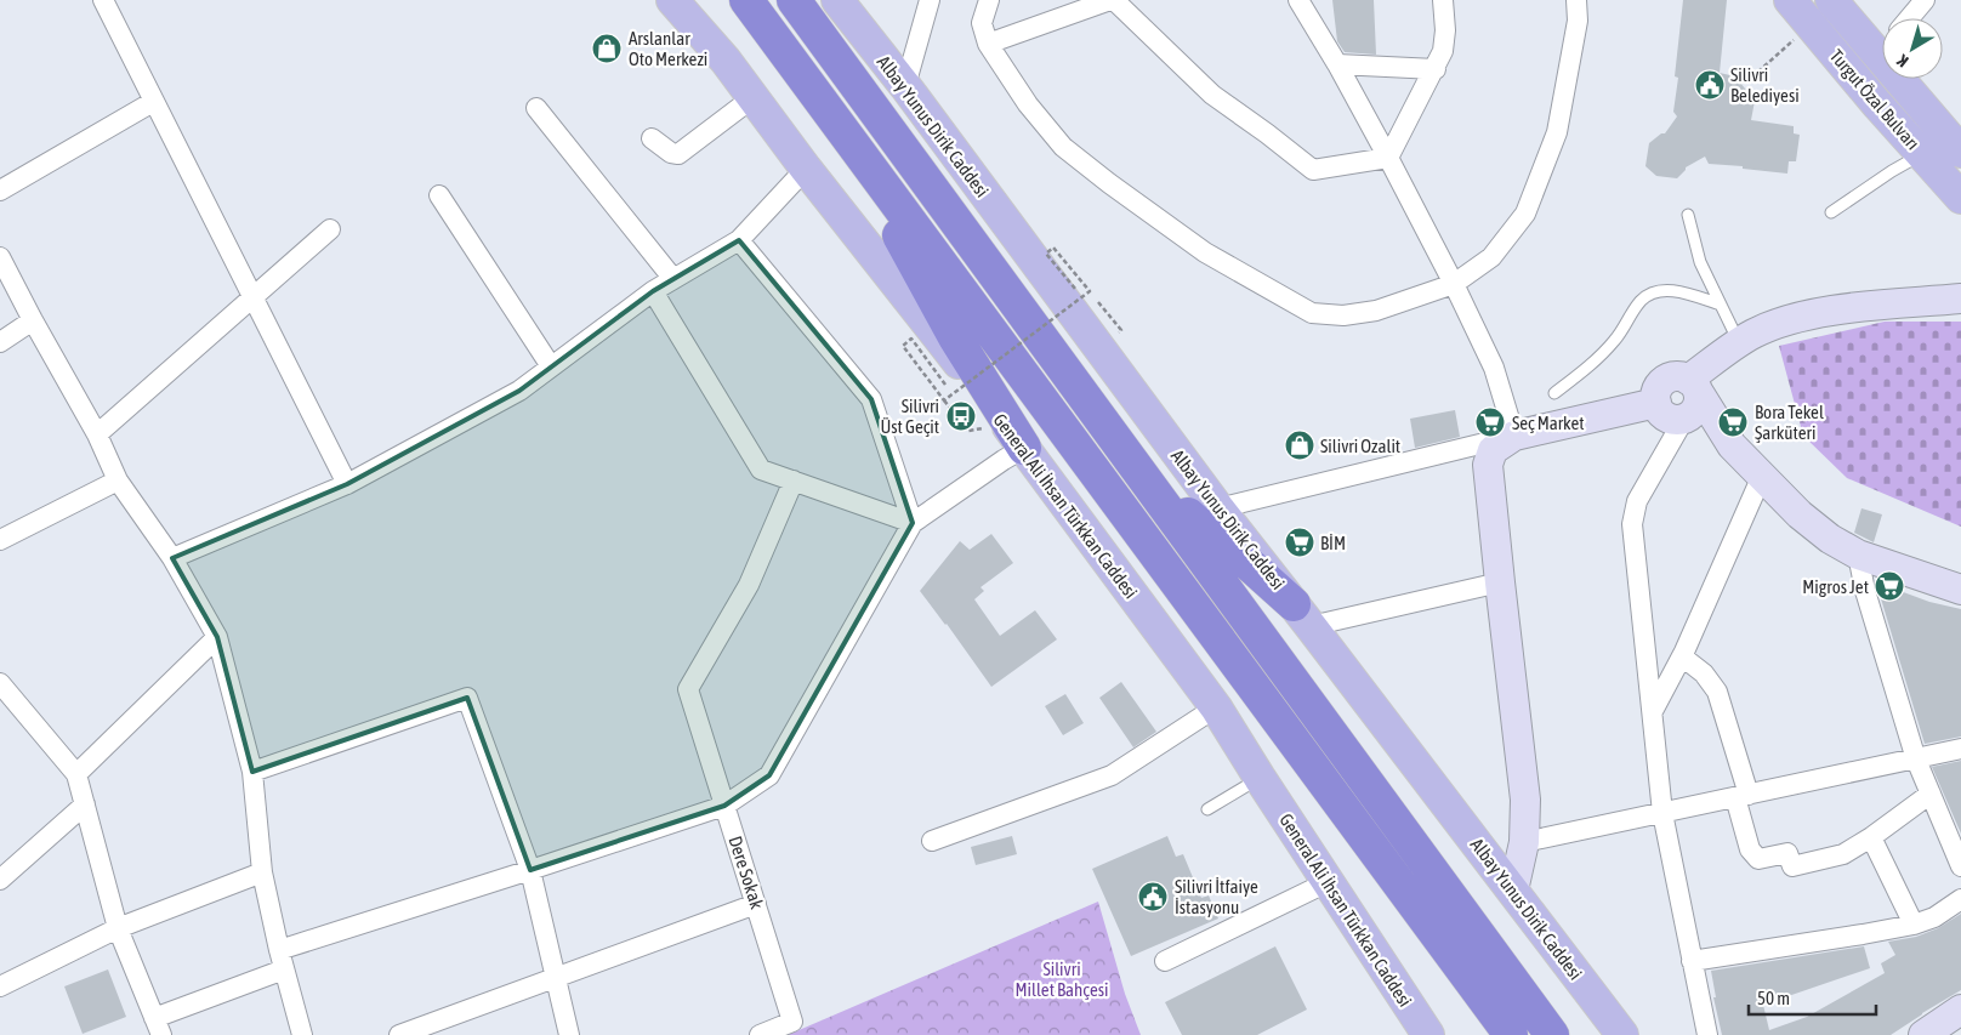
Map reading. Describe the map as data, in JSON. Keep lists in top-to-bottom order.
{
  "streets": {
    "main road": ["Turgut Özal Bulvarı", "Albay Yunus Dirik Caddesi", "General Ali İhsan Türkkan Caddesi"],
    "street": ["Dere Sokak"]
  },
  "parks": ["Silivri Millet Bahçesi"],
  "places": {
    "shop": ["Arslanlar Oto Merkezi", "Silivri Ozalit"],
    "public building": ["Silivri Belediyesi", "Silivri İtfaiye İstasyonu"],
    "bus stop": ["Silivri Üst Geçit"],
    "supermarket": [
      "Seç Market",
      "Bora Tekel Şarküteri",
      "BİM",
      "Migros Jet"
    ]
  },
  "scale_bar": "50 m",
  "north": "bottom left"
}
